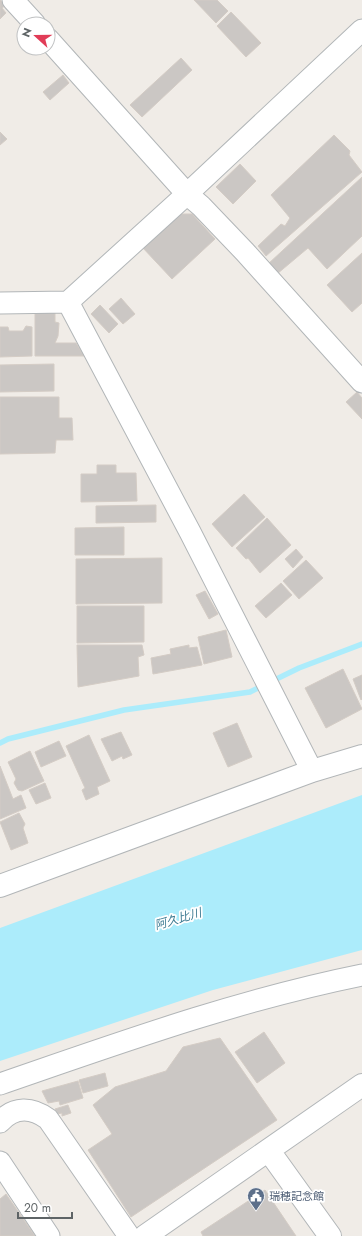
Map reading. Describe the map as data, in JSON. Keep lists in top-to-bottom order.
{
  "water": ["阿久比川"],
  "places": {
    "public building": ["瑞穂記念館"]
  },
  "scale_bar": "20 m",
  "north": "left"
}
